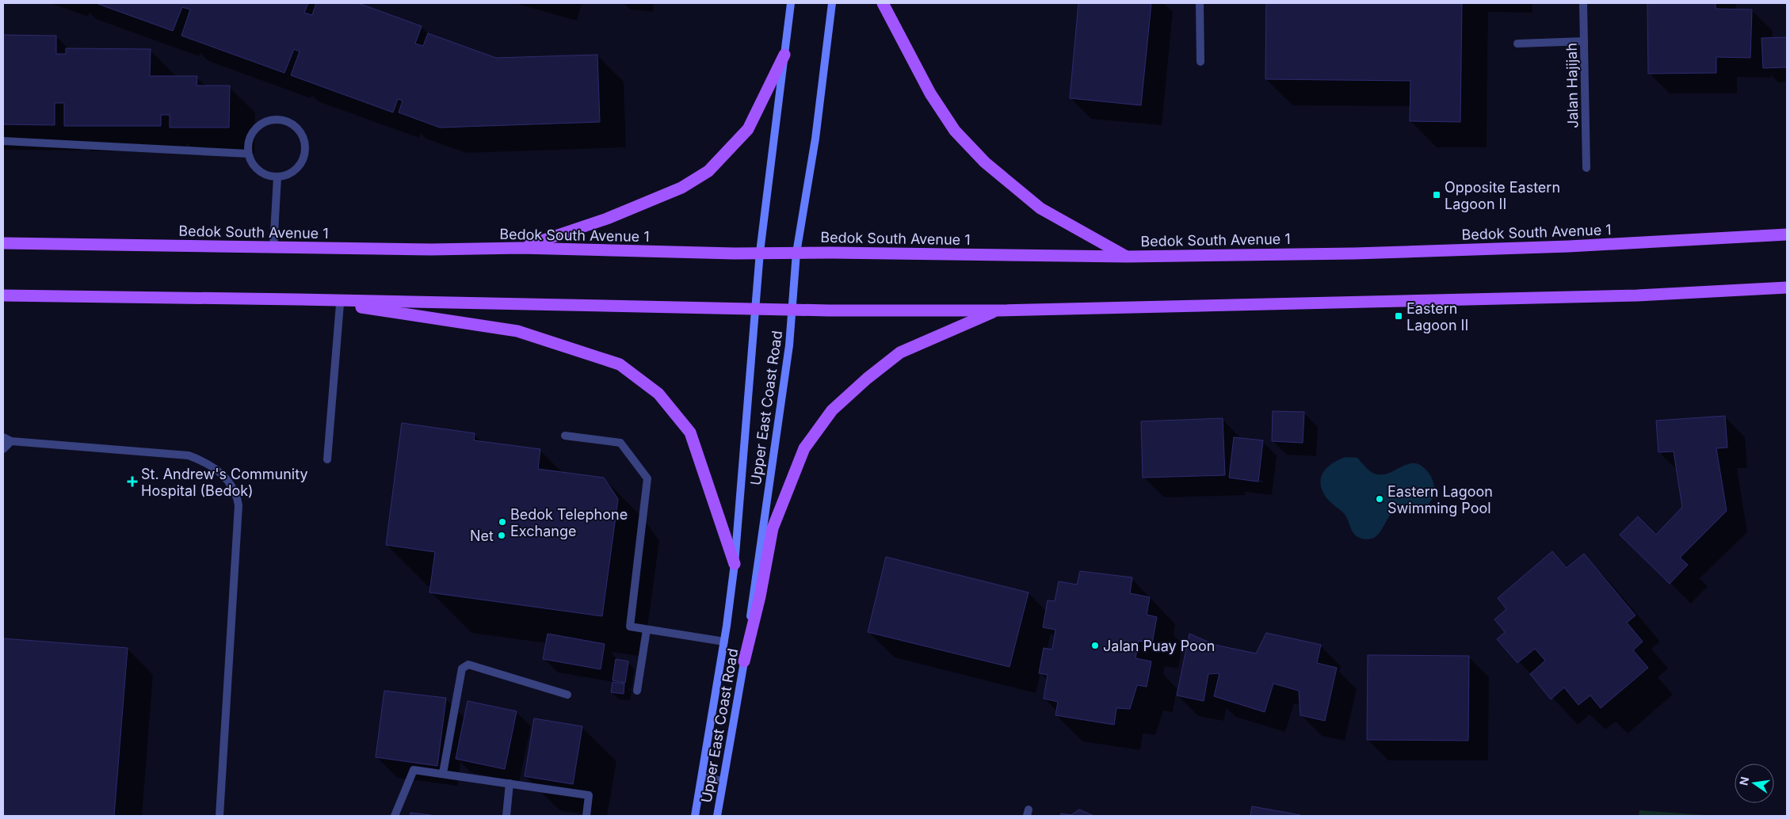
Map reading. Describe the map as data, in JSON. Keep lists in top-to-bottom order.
{
  "streets": {
    "main road": ["Bedok South Avenue 1", "Upper East Coast Road"],
    "street": ["Jalan Hajijah"]
  },
  "crossings": [
    ["Bedok South Avenue 1", "Upper East Coast Road"]
  ],
  "places": {
    "transit": ["Opposite Eastern Lagoon II", "Eastern Lagoon II"],
    "health": ["St. Andrew's Community Hospital (Bedok)"],
    "other": [
      "Eastern Lagoon Swimming Pool",
      "Bedok Telephone Exchange",
      "Net",
      "Jalan Puay Poon"
    ]
  },
  "north": "left"
}
